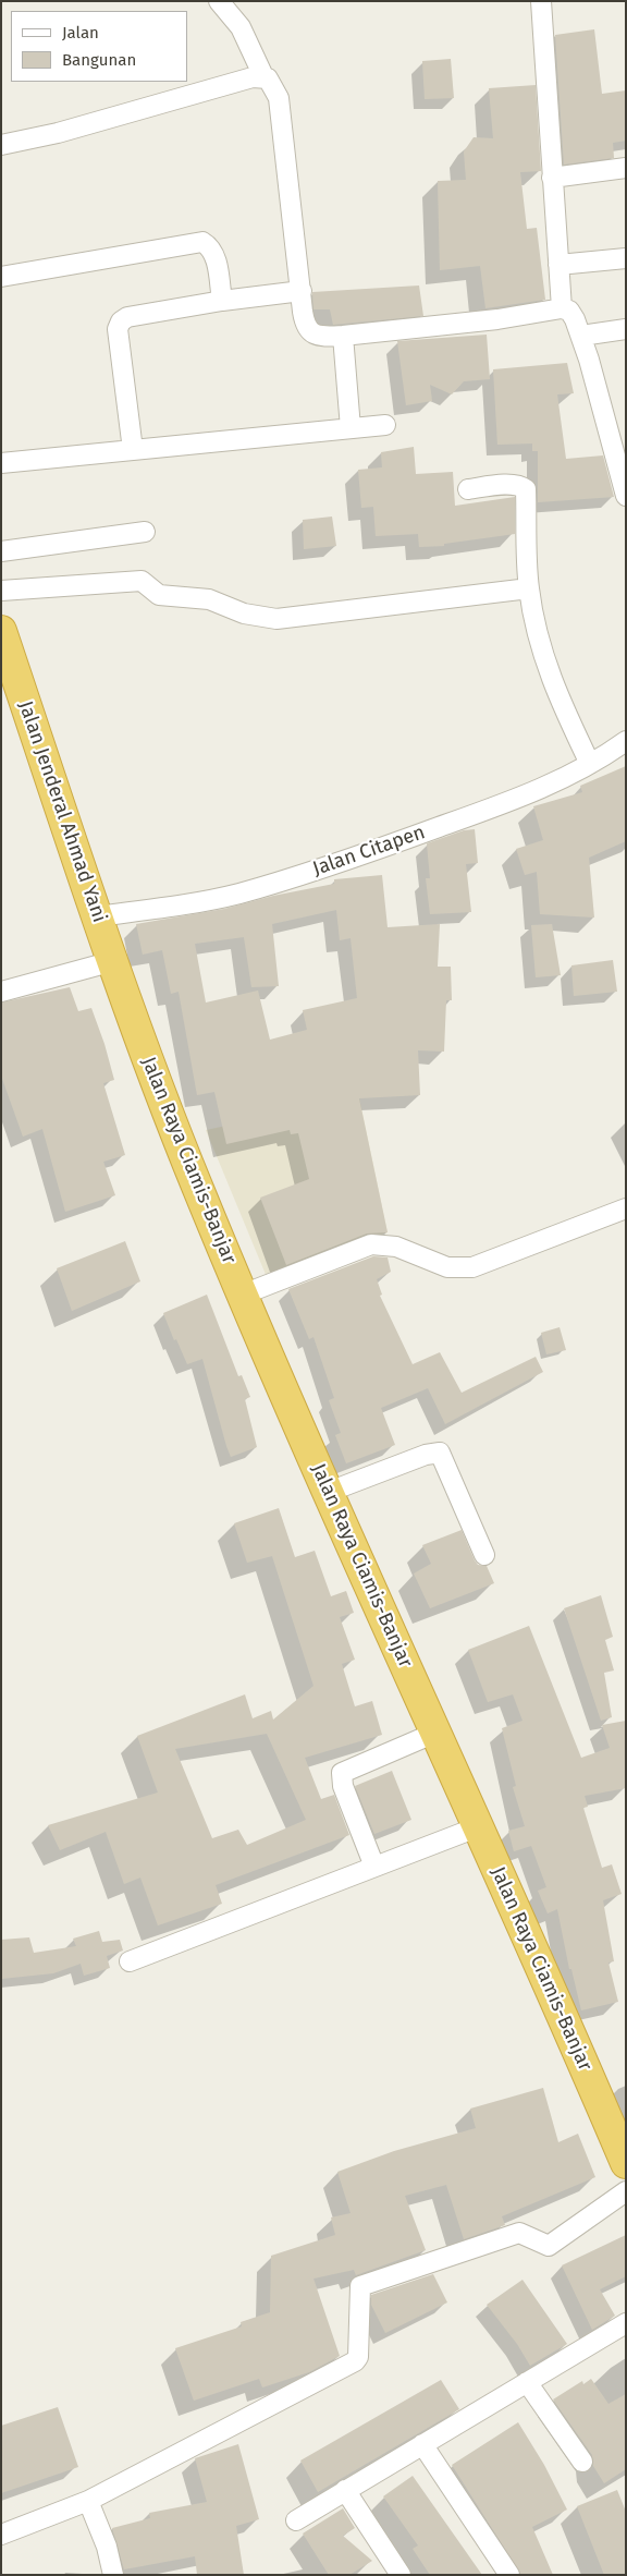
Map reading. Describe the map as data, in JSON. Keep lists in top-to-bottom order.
{
  "streets": {
    "highway": ["Jalan Jenderal Ahmad Yani", "Jalan Raya Ciamis-Banjar"],
    "street": ["Jalan Citapen"]
  },
  "crossings": [
    ["Jalan Jenderal Ahmad Yani", "Jalan Citapen"],
    ["Jalan Jenderal Ahmad Yani", "Jalan Raya Ciamis-Banjar"]
  ],
  "legend": ["Jalan", "Bangunan"]
}
